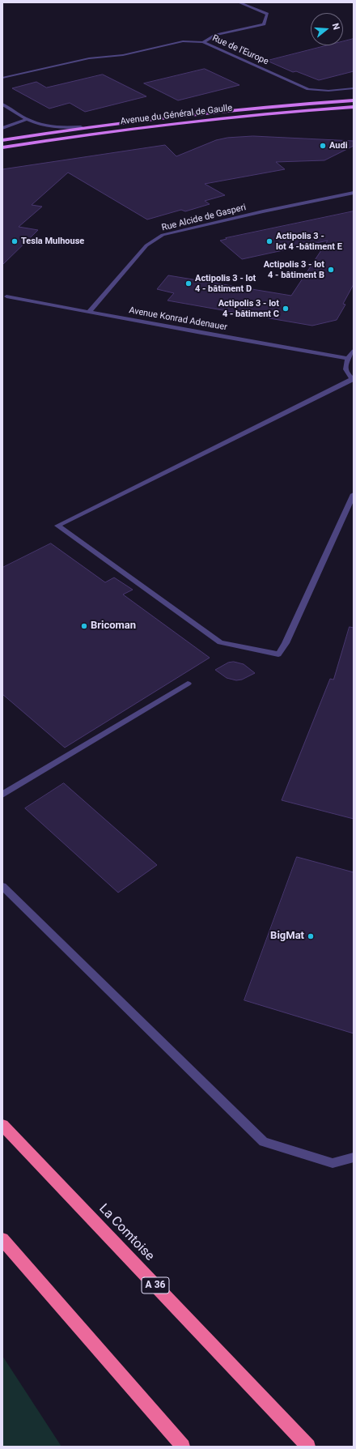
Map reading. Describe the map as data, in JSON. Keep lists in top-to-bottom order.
{
  "streets": {
    "highway": ["La Comtoise", "A 36"],
    "main road": ["Avenue du Général de Gaulle"],
    "street": ["Rue de l'Europe", "Rue Alcide de Gasperi", "Avenue Konrad Adenauer"]
  },
  "crossings": [
    ["Rue Alcide de Gasperi", "Avenue Konrad Adenauer"]
  ],
  "places": [
    "Audi",
    "Tesla Mulhouse",
    "Actipolis 3 - lot 4 -bâtiment E",
    "Actipolis 3 - lot 4 - bâtiment B",
    "Actipolis 3 - lot 4 - bâtiment D",
    "Actipolis 3 - lot 4 - bâtiment C",
    "Bricoman",
    "BigMat"
  ],
  "north": "right"
}
